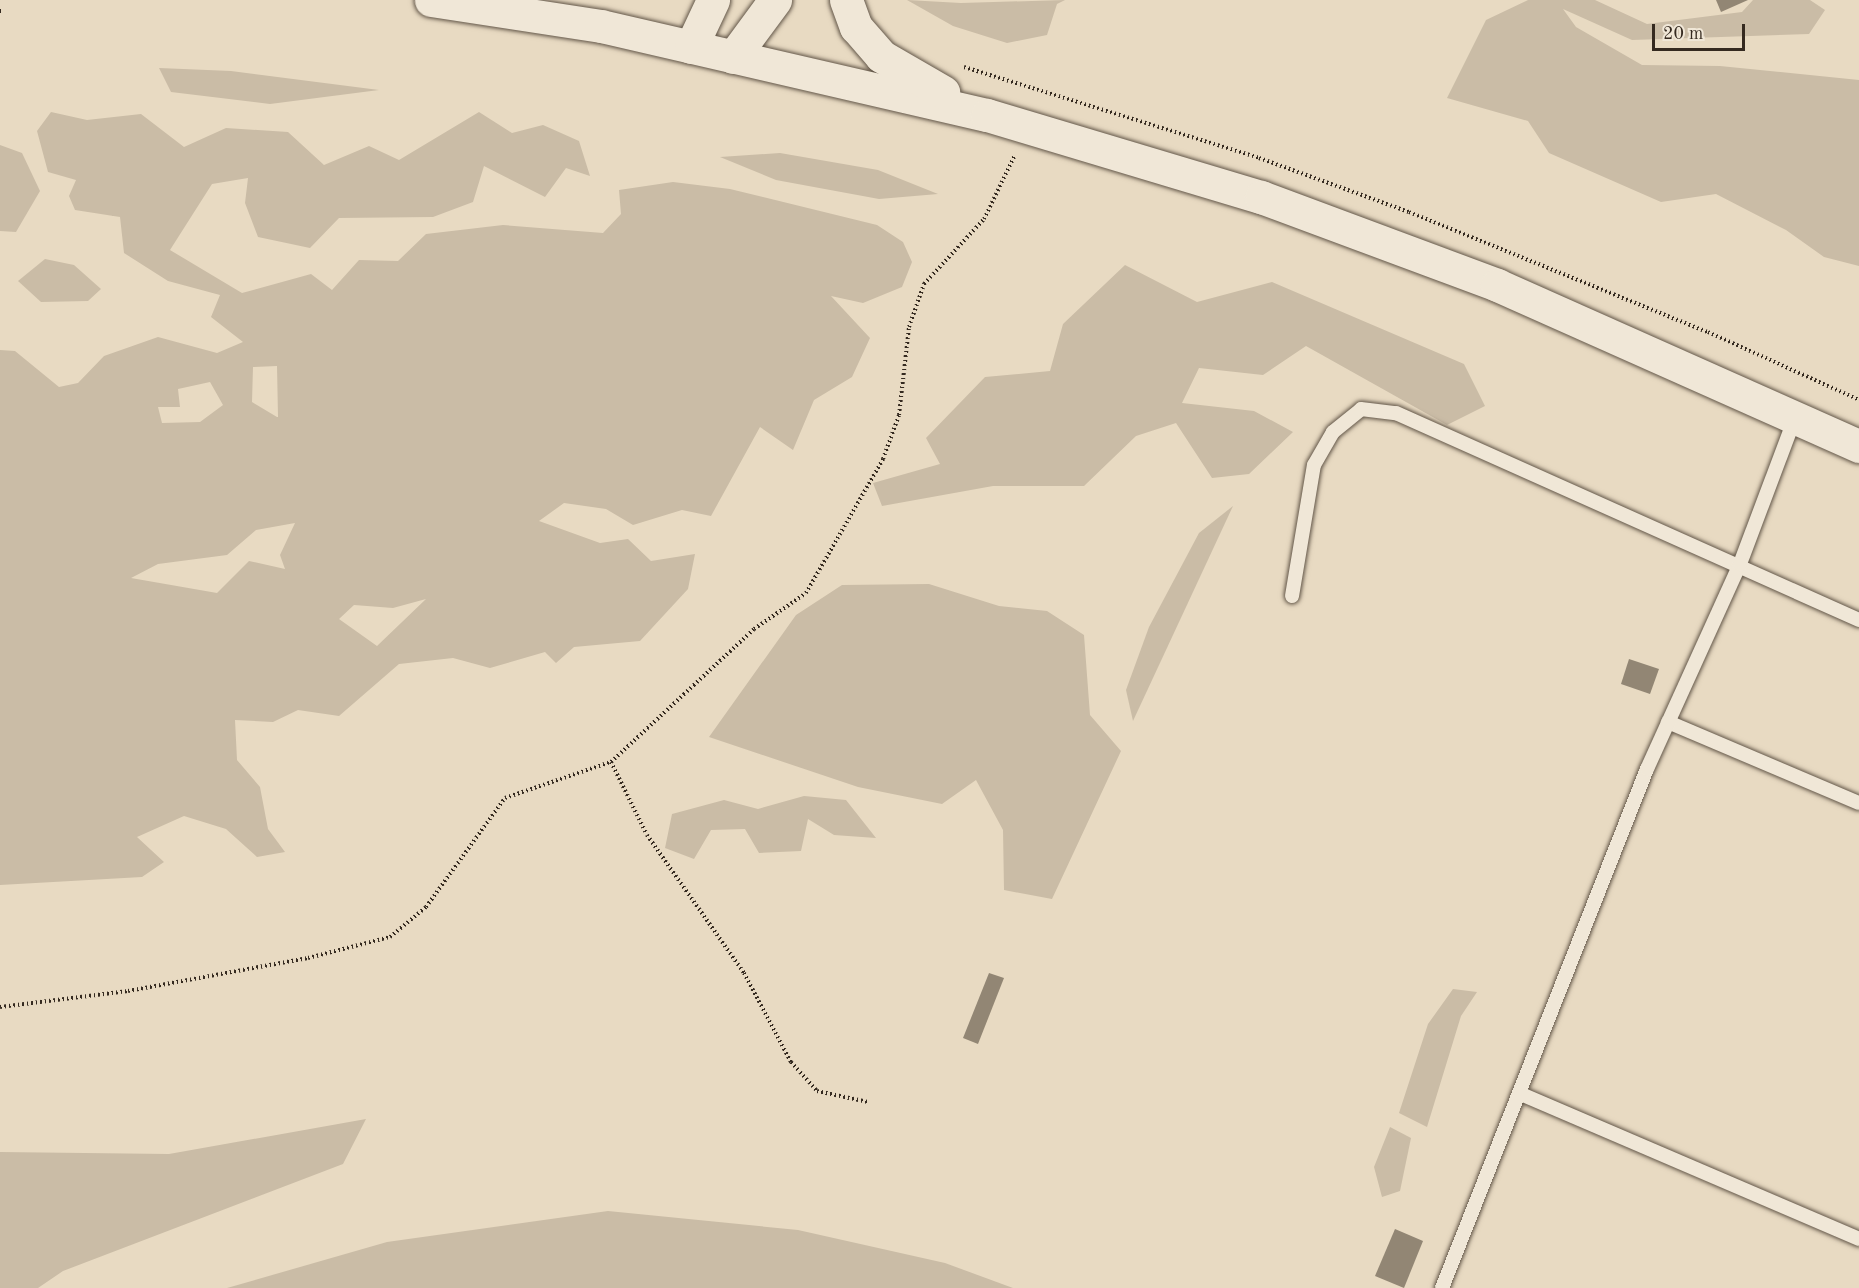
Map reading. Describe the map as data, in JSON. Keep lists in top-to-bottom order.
{
  "scale_bar": "20 m"
}
